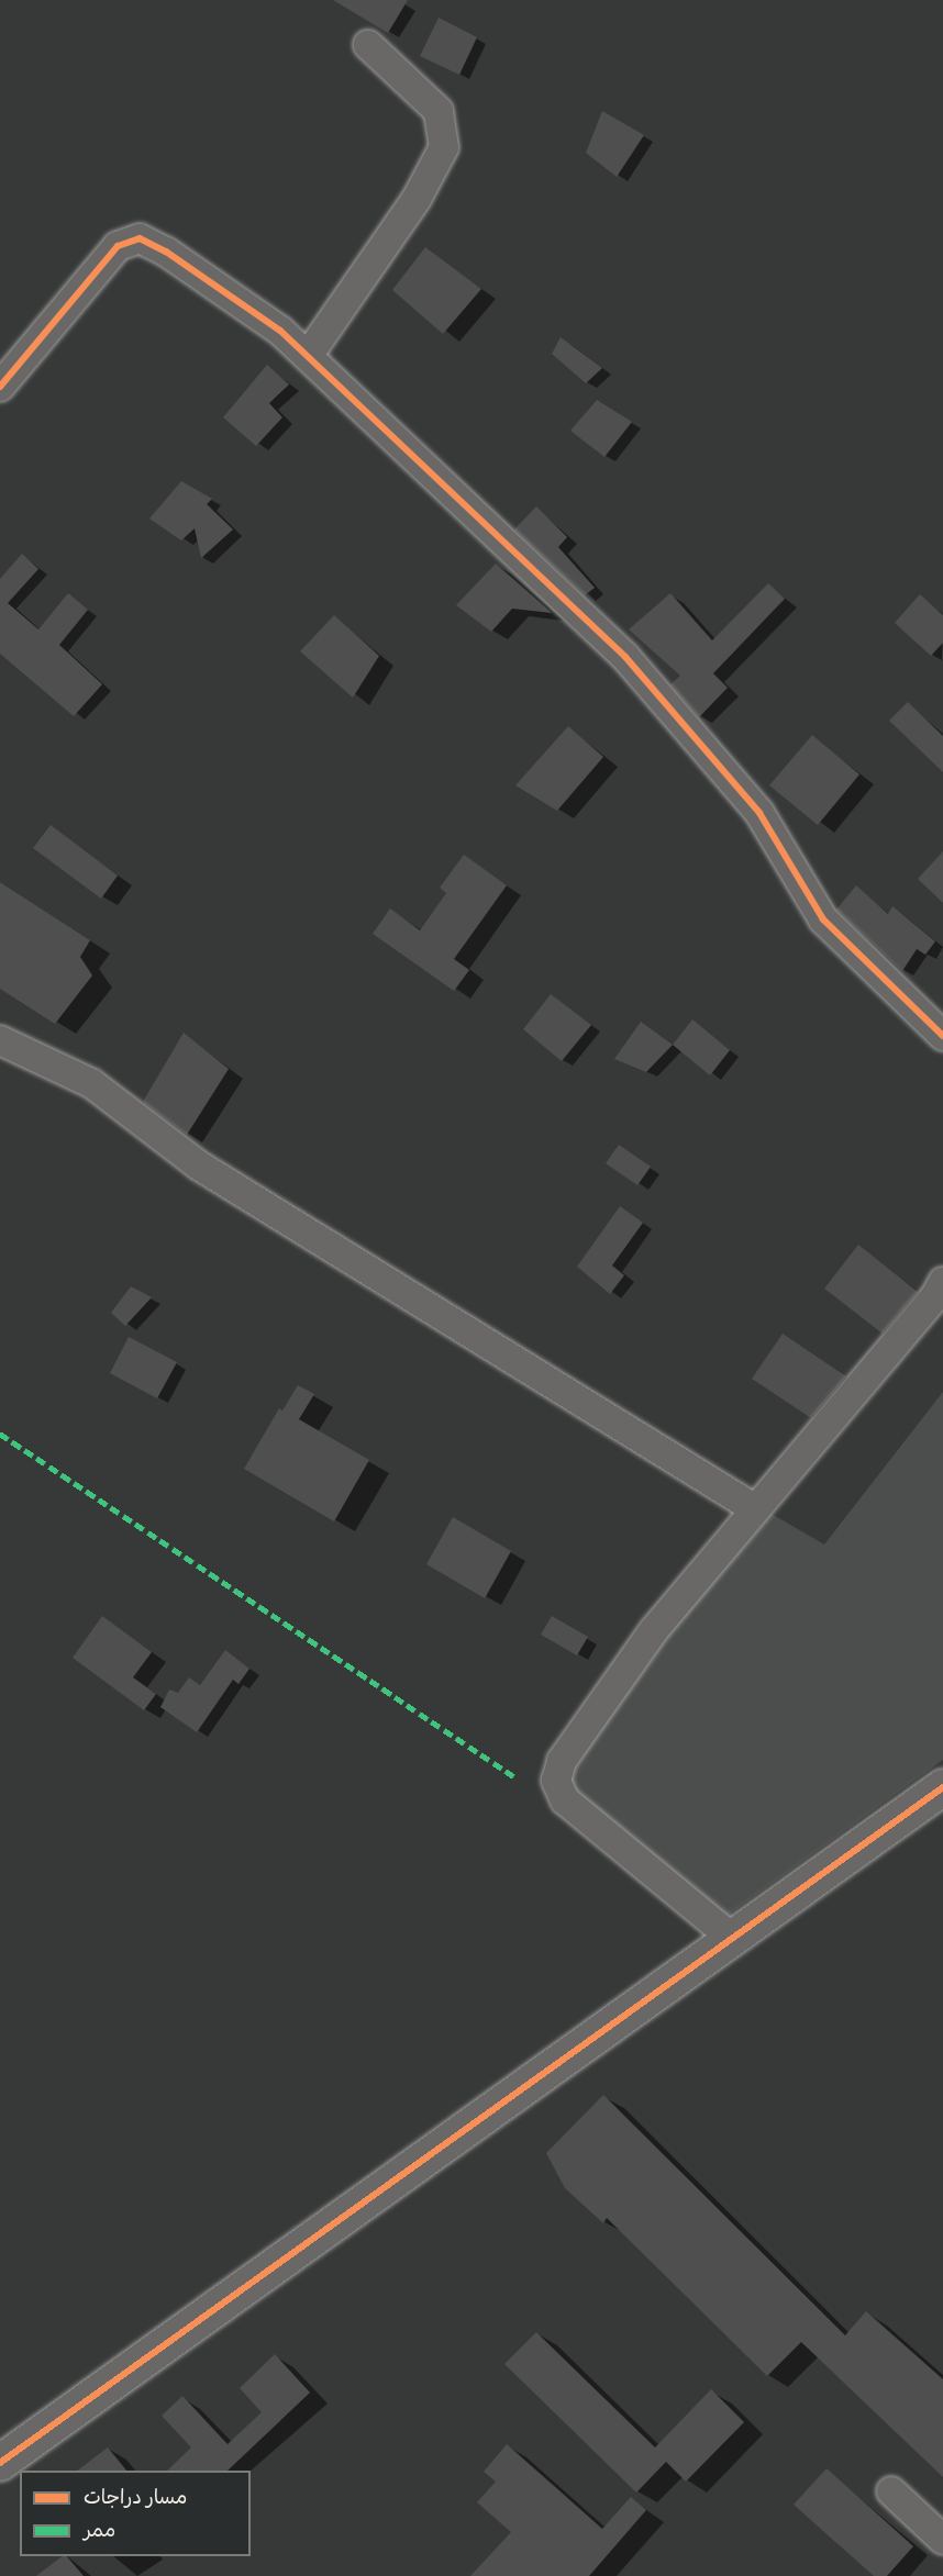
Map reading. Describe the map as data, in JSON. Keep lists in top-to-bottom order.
{
  "legend": ["مسار دراجات", "ممر"]
}
